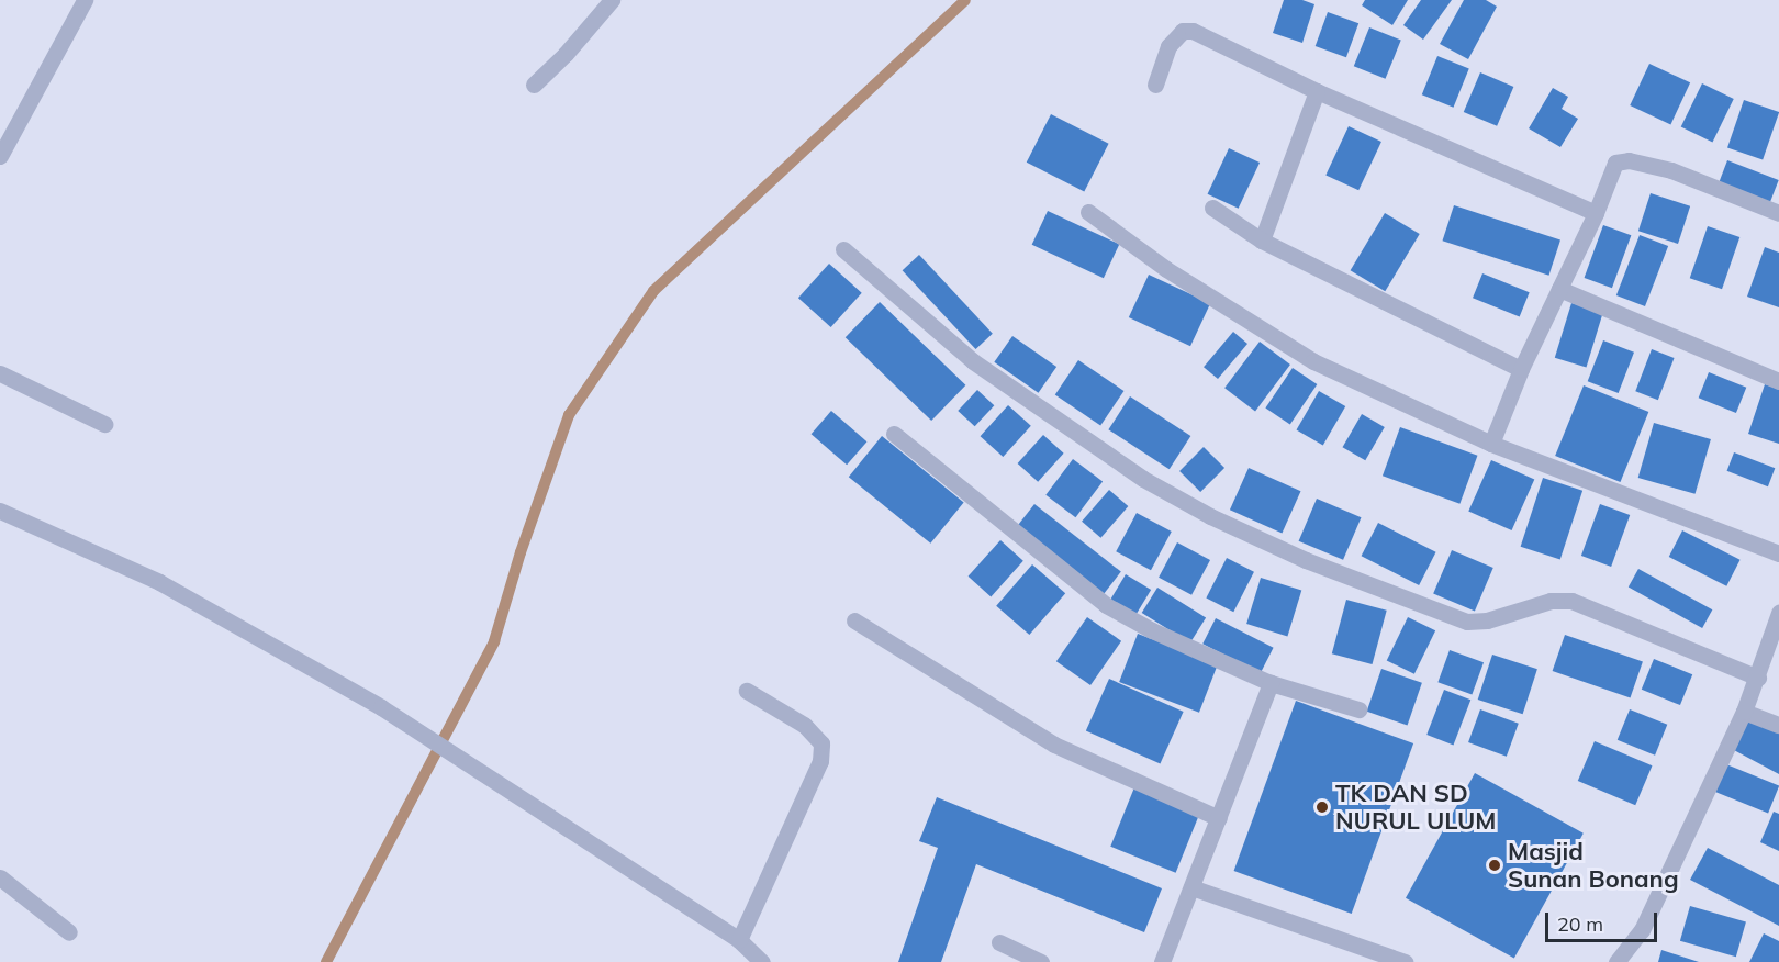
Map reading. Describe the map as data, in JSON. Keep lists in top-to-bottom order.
{
  "places": ["TK DAN SD NURUL ULUM", "Masjid Sunan Bonang"],
  "scale_bar": "20 m"
}
